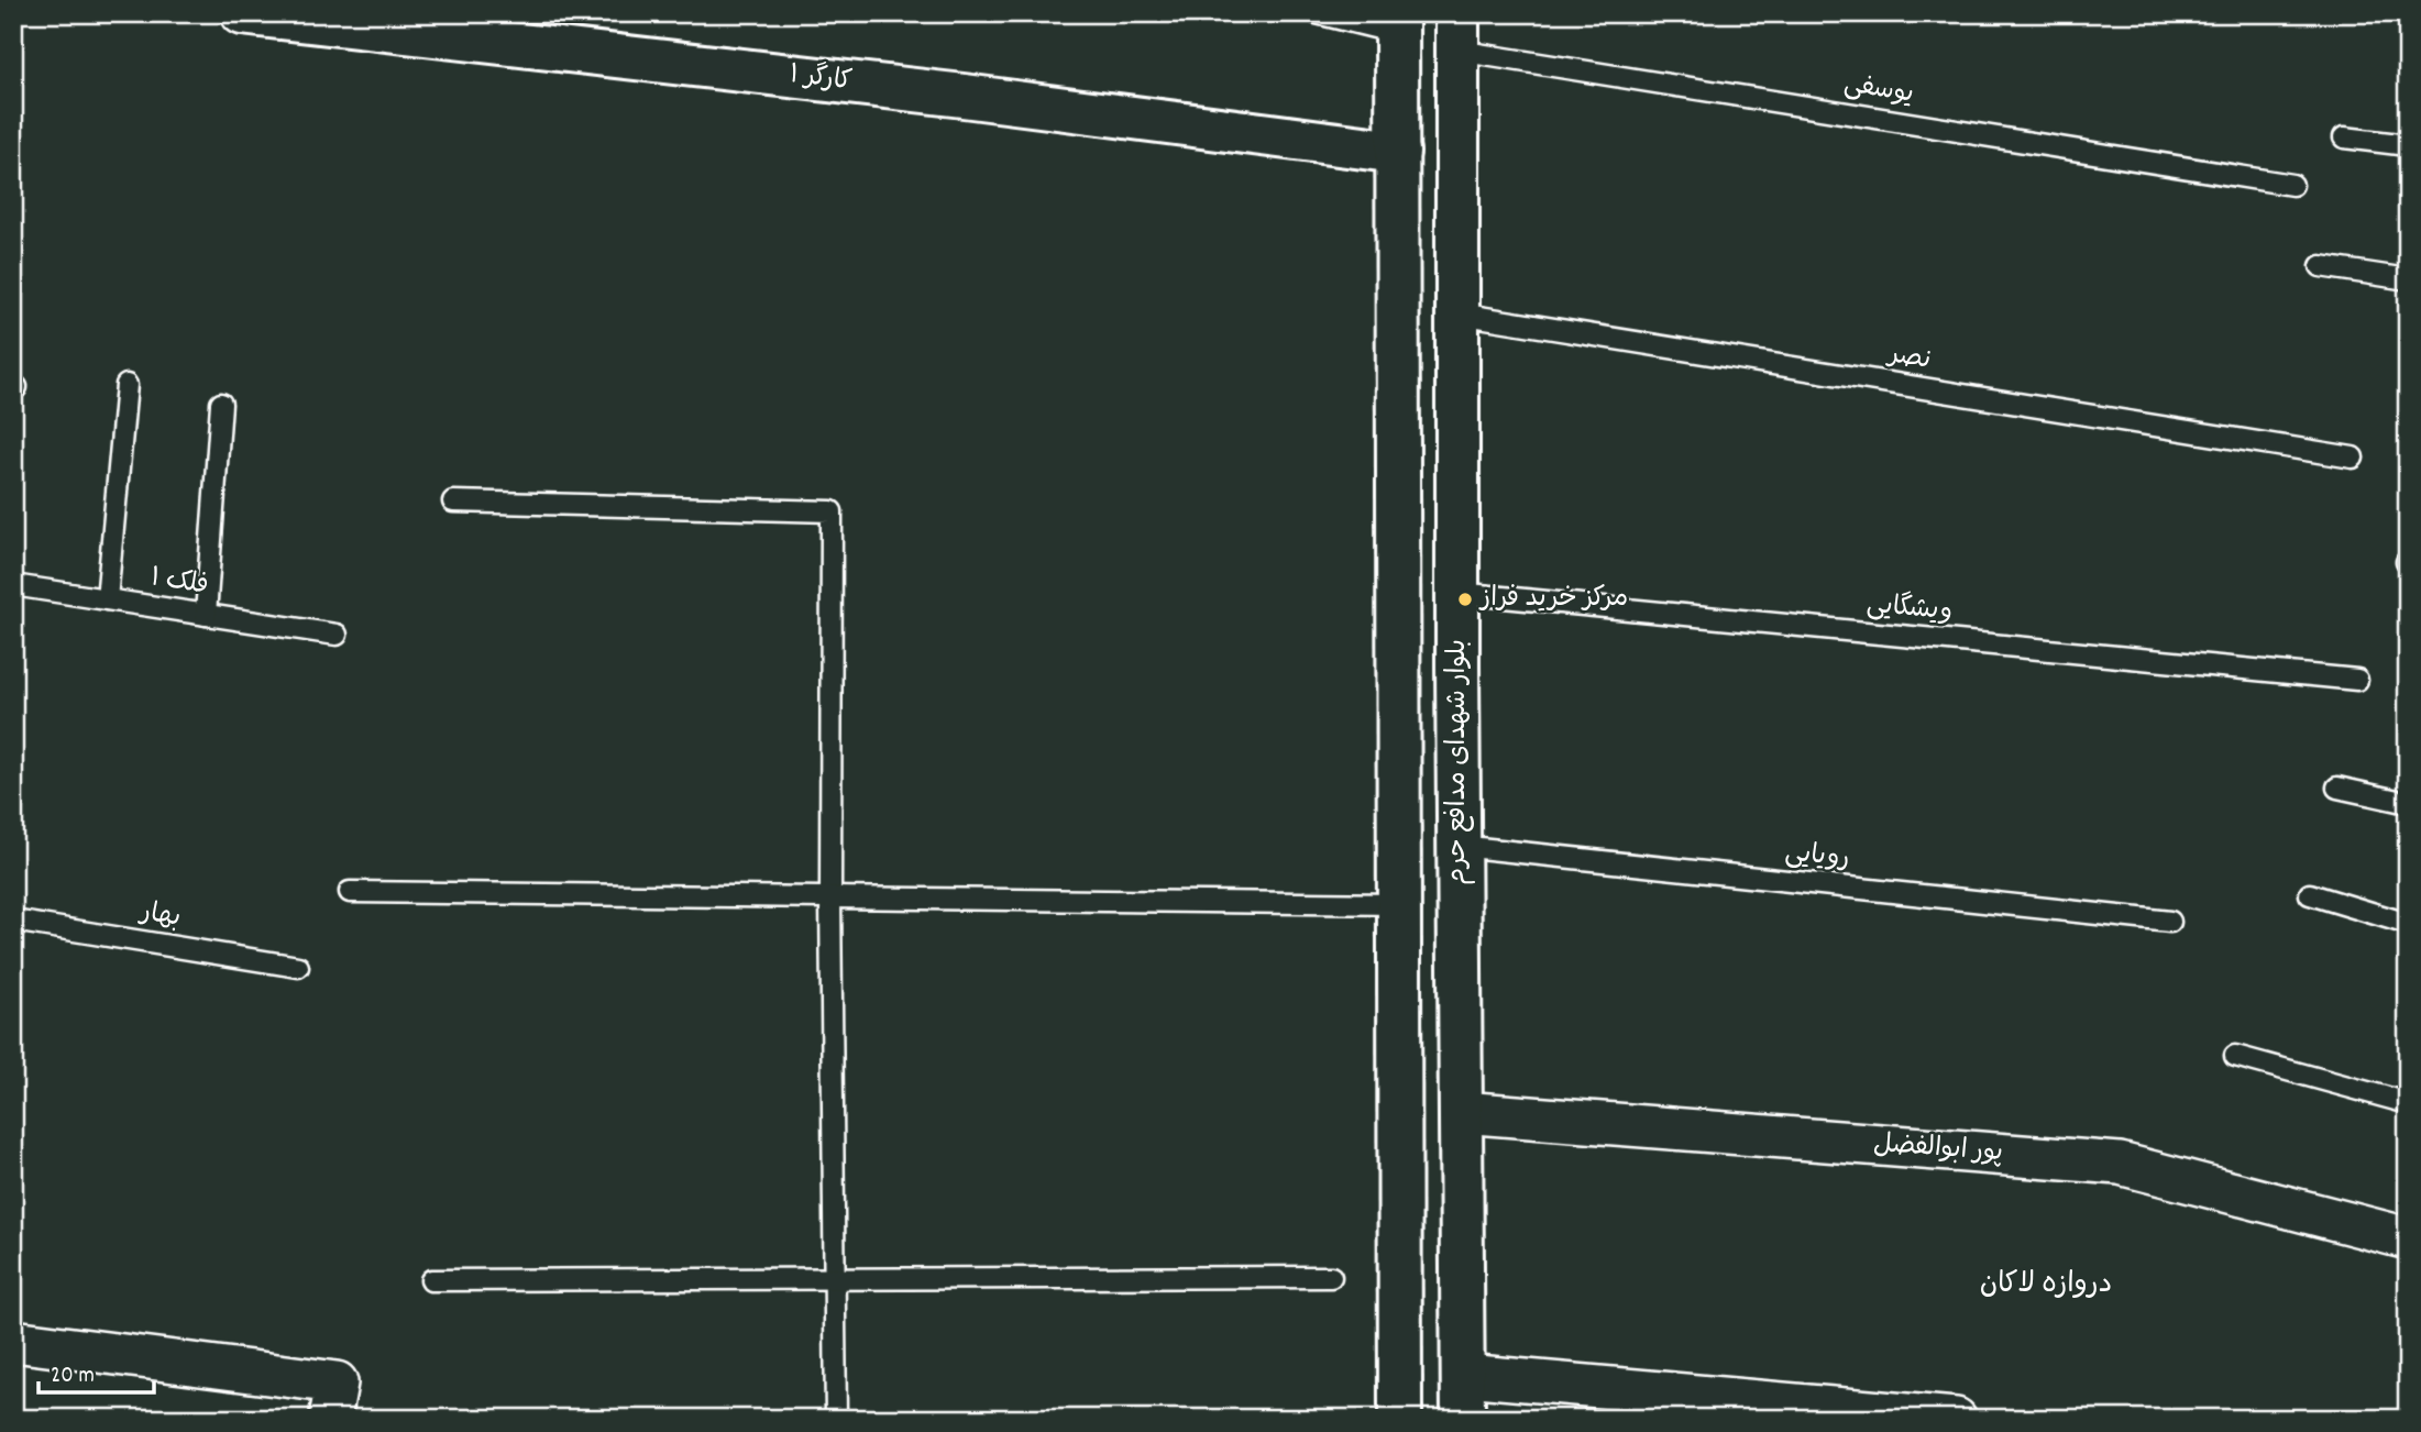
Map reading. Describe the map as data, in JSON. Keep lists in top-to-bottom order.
{
  "streets": {
    "main road": ["کارگر ۱", "بلوار شهدای مدافع حرم"],
    "street": ["پور ابوالفضل"],
    "lane": [
      "یوسفی",
      "نصر",
      "فلک ۱",
      "ویشگایی",
      "رویایی",
      "بهار"
    ]
  },
  "crossings": [
    ["یوسفی", "بلوار شهدای مدافع حرم"],
    ["نصر", "بلوار شهدای مدافع حرم"],
    ["ویشگایی", "بلوار شهدای مدافع حرم"],
    ["بلوار شهدای مدافع حرم", "رویایی"],
    ["بلوار شهدای مدافع حرم", "پور ابوالفضل"]
  ],
  "districts": ["دروازه لاکان"],
  "places": ["مرکز خرید فراز"],
  "scale_bar": "20 m"
}
